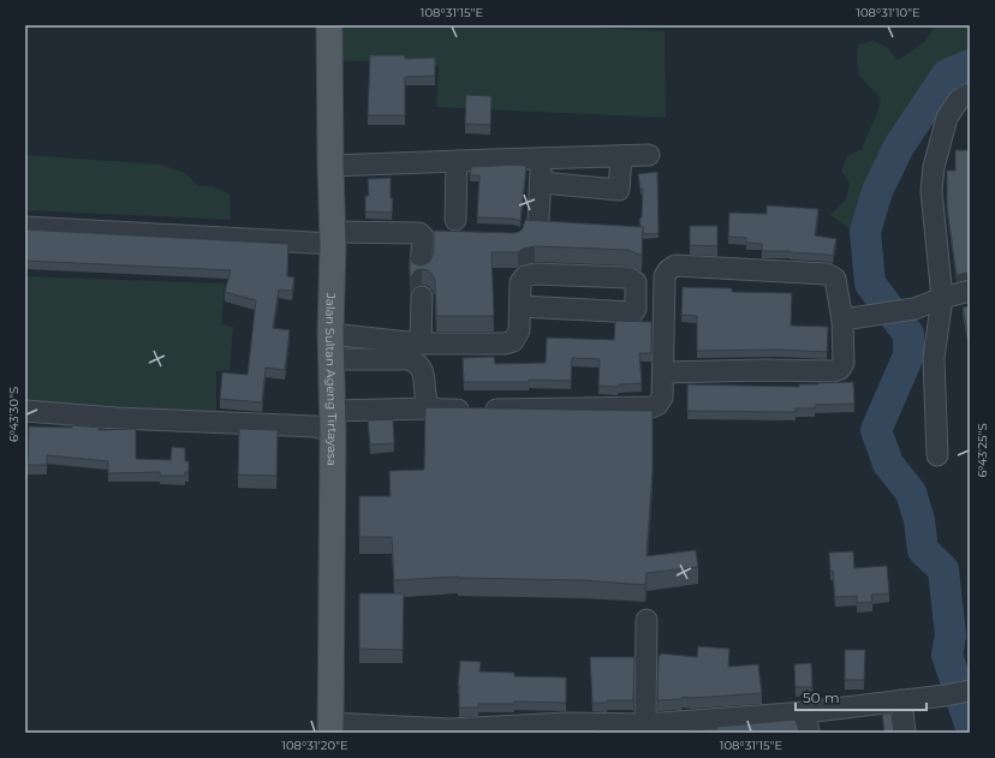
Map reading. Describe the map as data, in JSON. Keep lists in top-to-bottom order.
{
  "streets": {
    "main road": ["Jalan Sultan Ageng Tirtayasa"]
  },
  "scale_bar": "50 m",
  "coordinates": [
    "108°31'15\"E",
    "108°31'10\"E",
    "6°43'30\"S",
    "6°43'25\"S",
    "108°31'20\"E"
  ]
}
